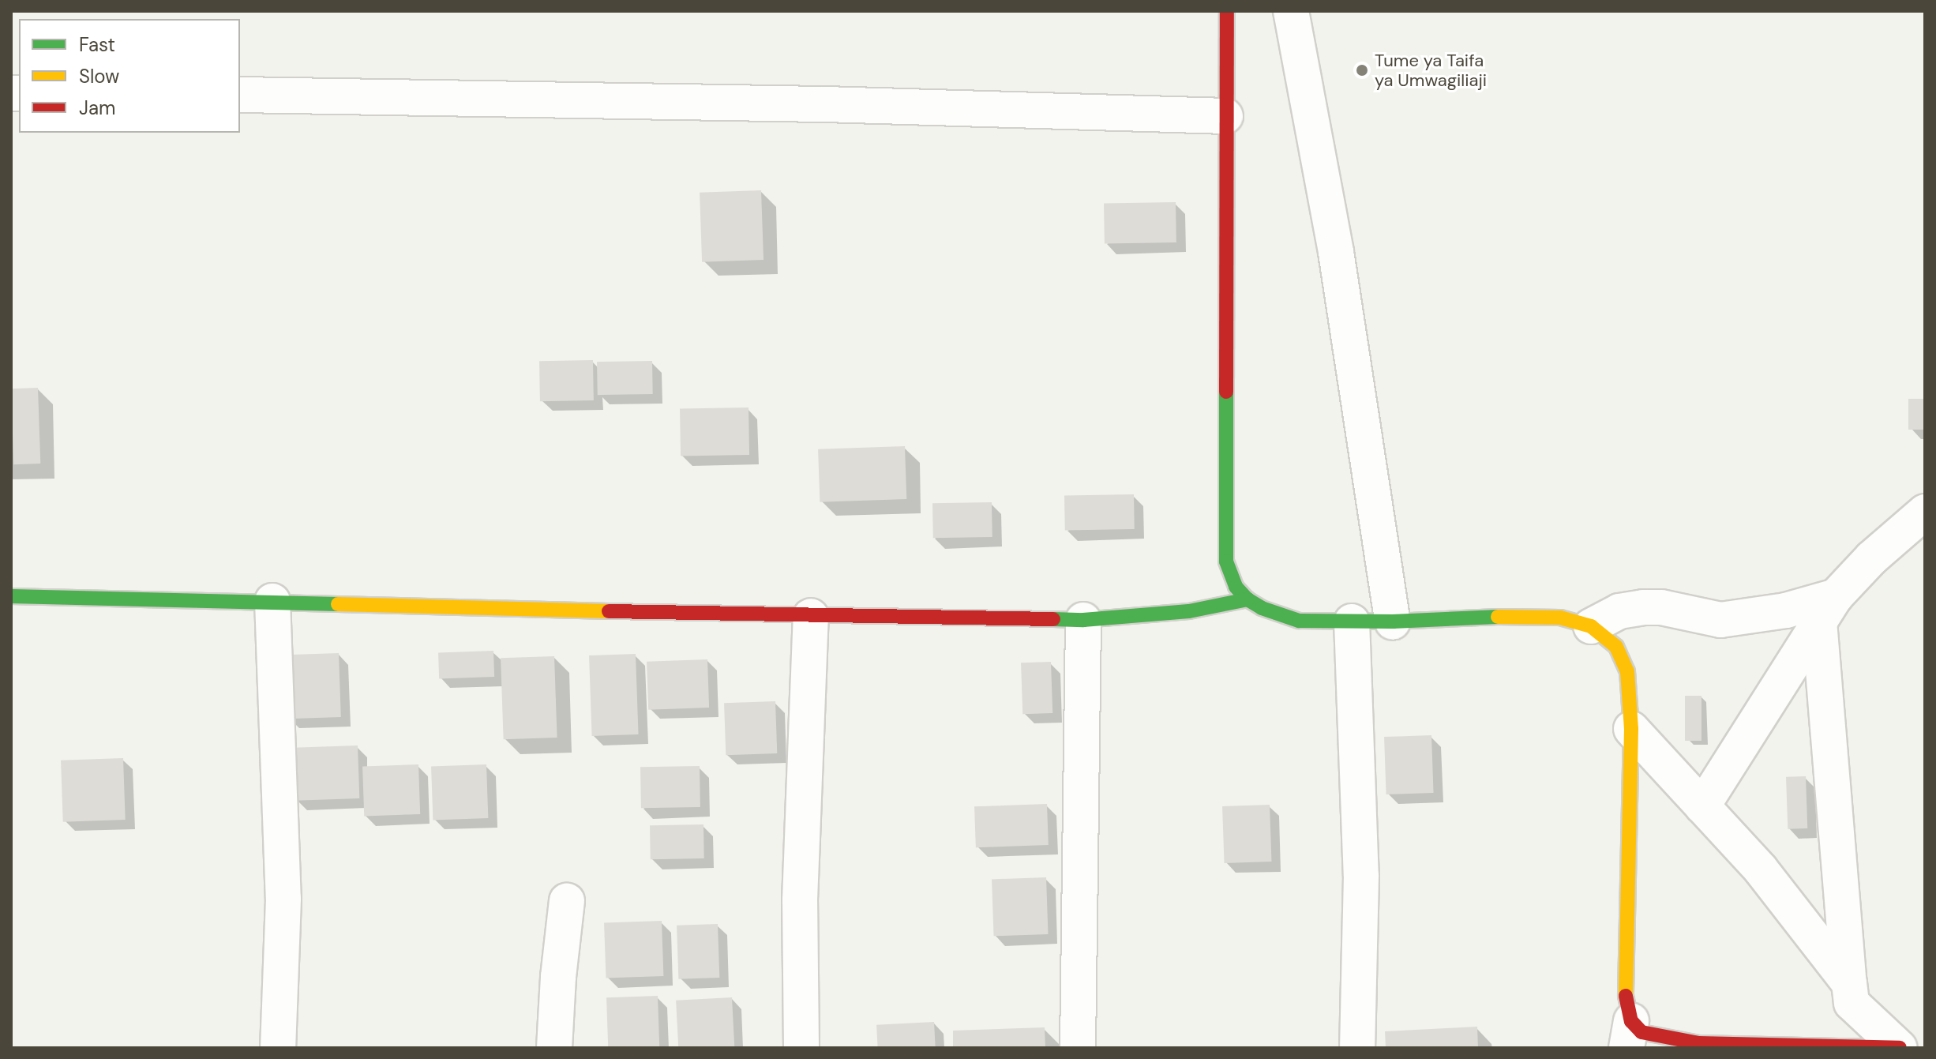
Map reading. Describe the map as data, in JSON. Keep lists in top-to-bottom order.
{
  "places": ["Tume ya Taifa ya Umwagiliaji"],
  "legend": ["Fast", "Slow", "Jam"]
}
